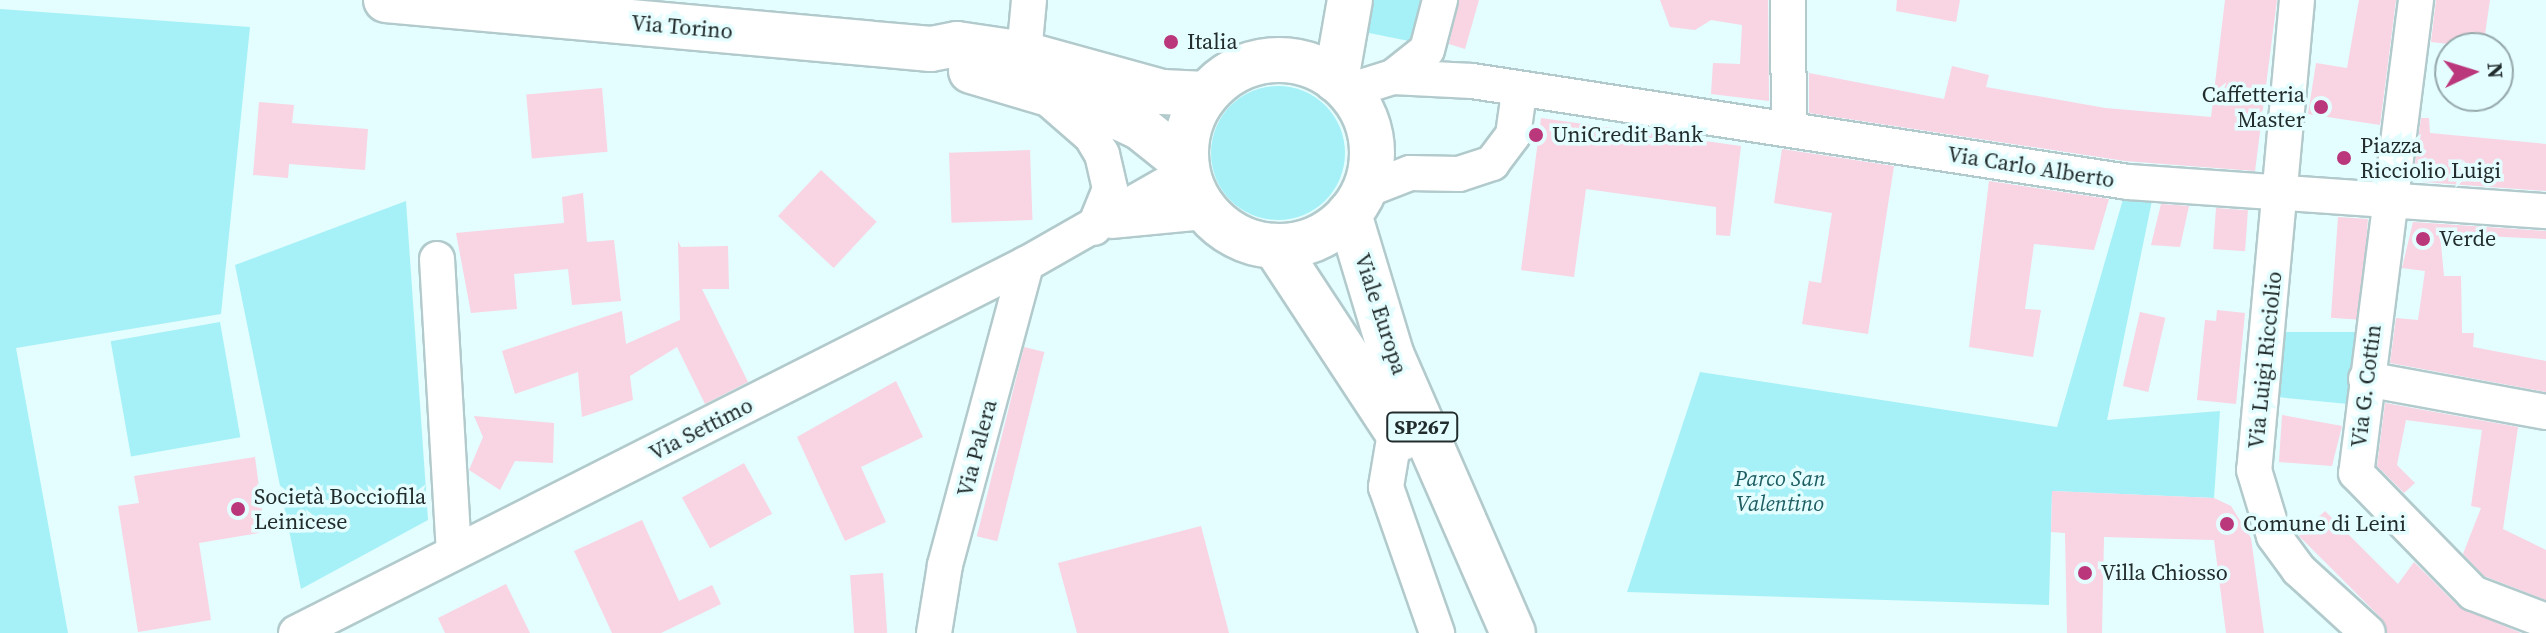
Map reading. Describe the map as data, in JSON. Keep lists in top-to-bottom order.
{
  "streets": {
    "main road": ["Via Torino", "Viale Europa", "SP267"],
    "street": [
      "Via Carlo Alberto",
      "Via Luigi Ricciolio",
      "Via G. Cottin",
      "Via Settimo",
      "Via Palera"
    ]
  },
  "crossings": [
    ["Via Torino", "Via Carlo Alberto"],
    ["Via Torino", "Viale Europa"],
    ["Via Torino", "Via Settimo"],
    ["Via Carlo Alberto", "Viale Europa"],
    ["Via Carlo Alberto", "Via Luigi Ricciolio"],
    ["Via Carlo Alberto", "Via G. Cottin"],
    ["Via Carlo Alberto", "Via Settimo"],
    ["Viale Europa", "Via Settimo"],
    ["Via Settimo", "Via Palera"]
  ],
  "parks": ["Parco San Valentino"],
  "places": [
    "Italia",
    "Caffetteria Master",
    "UniCredit Bank",
    "Piazza Ricciolio Luigi",
    "Verde",
    "Società Bocciofila Leinicese",
    "Comune di Leini",
    "Villa Chiosso"
  ],
  "north": "right"
}
